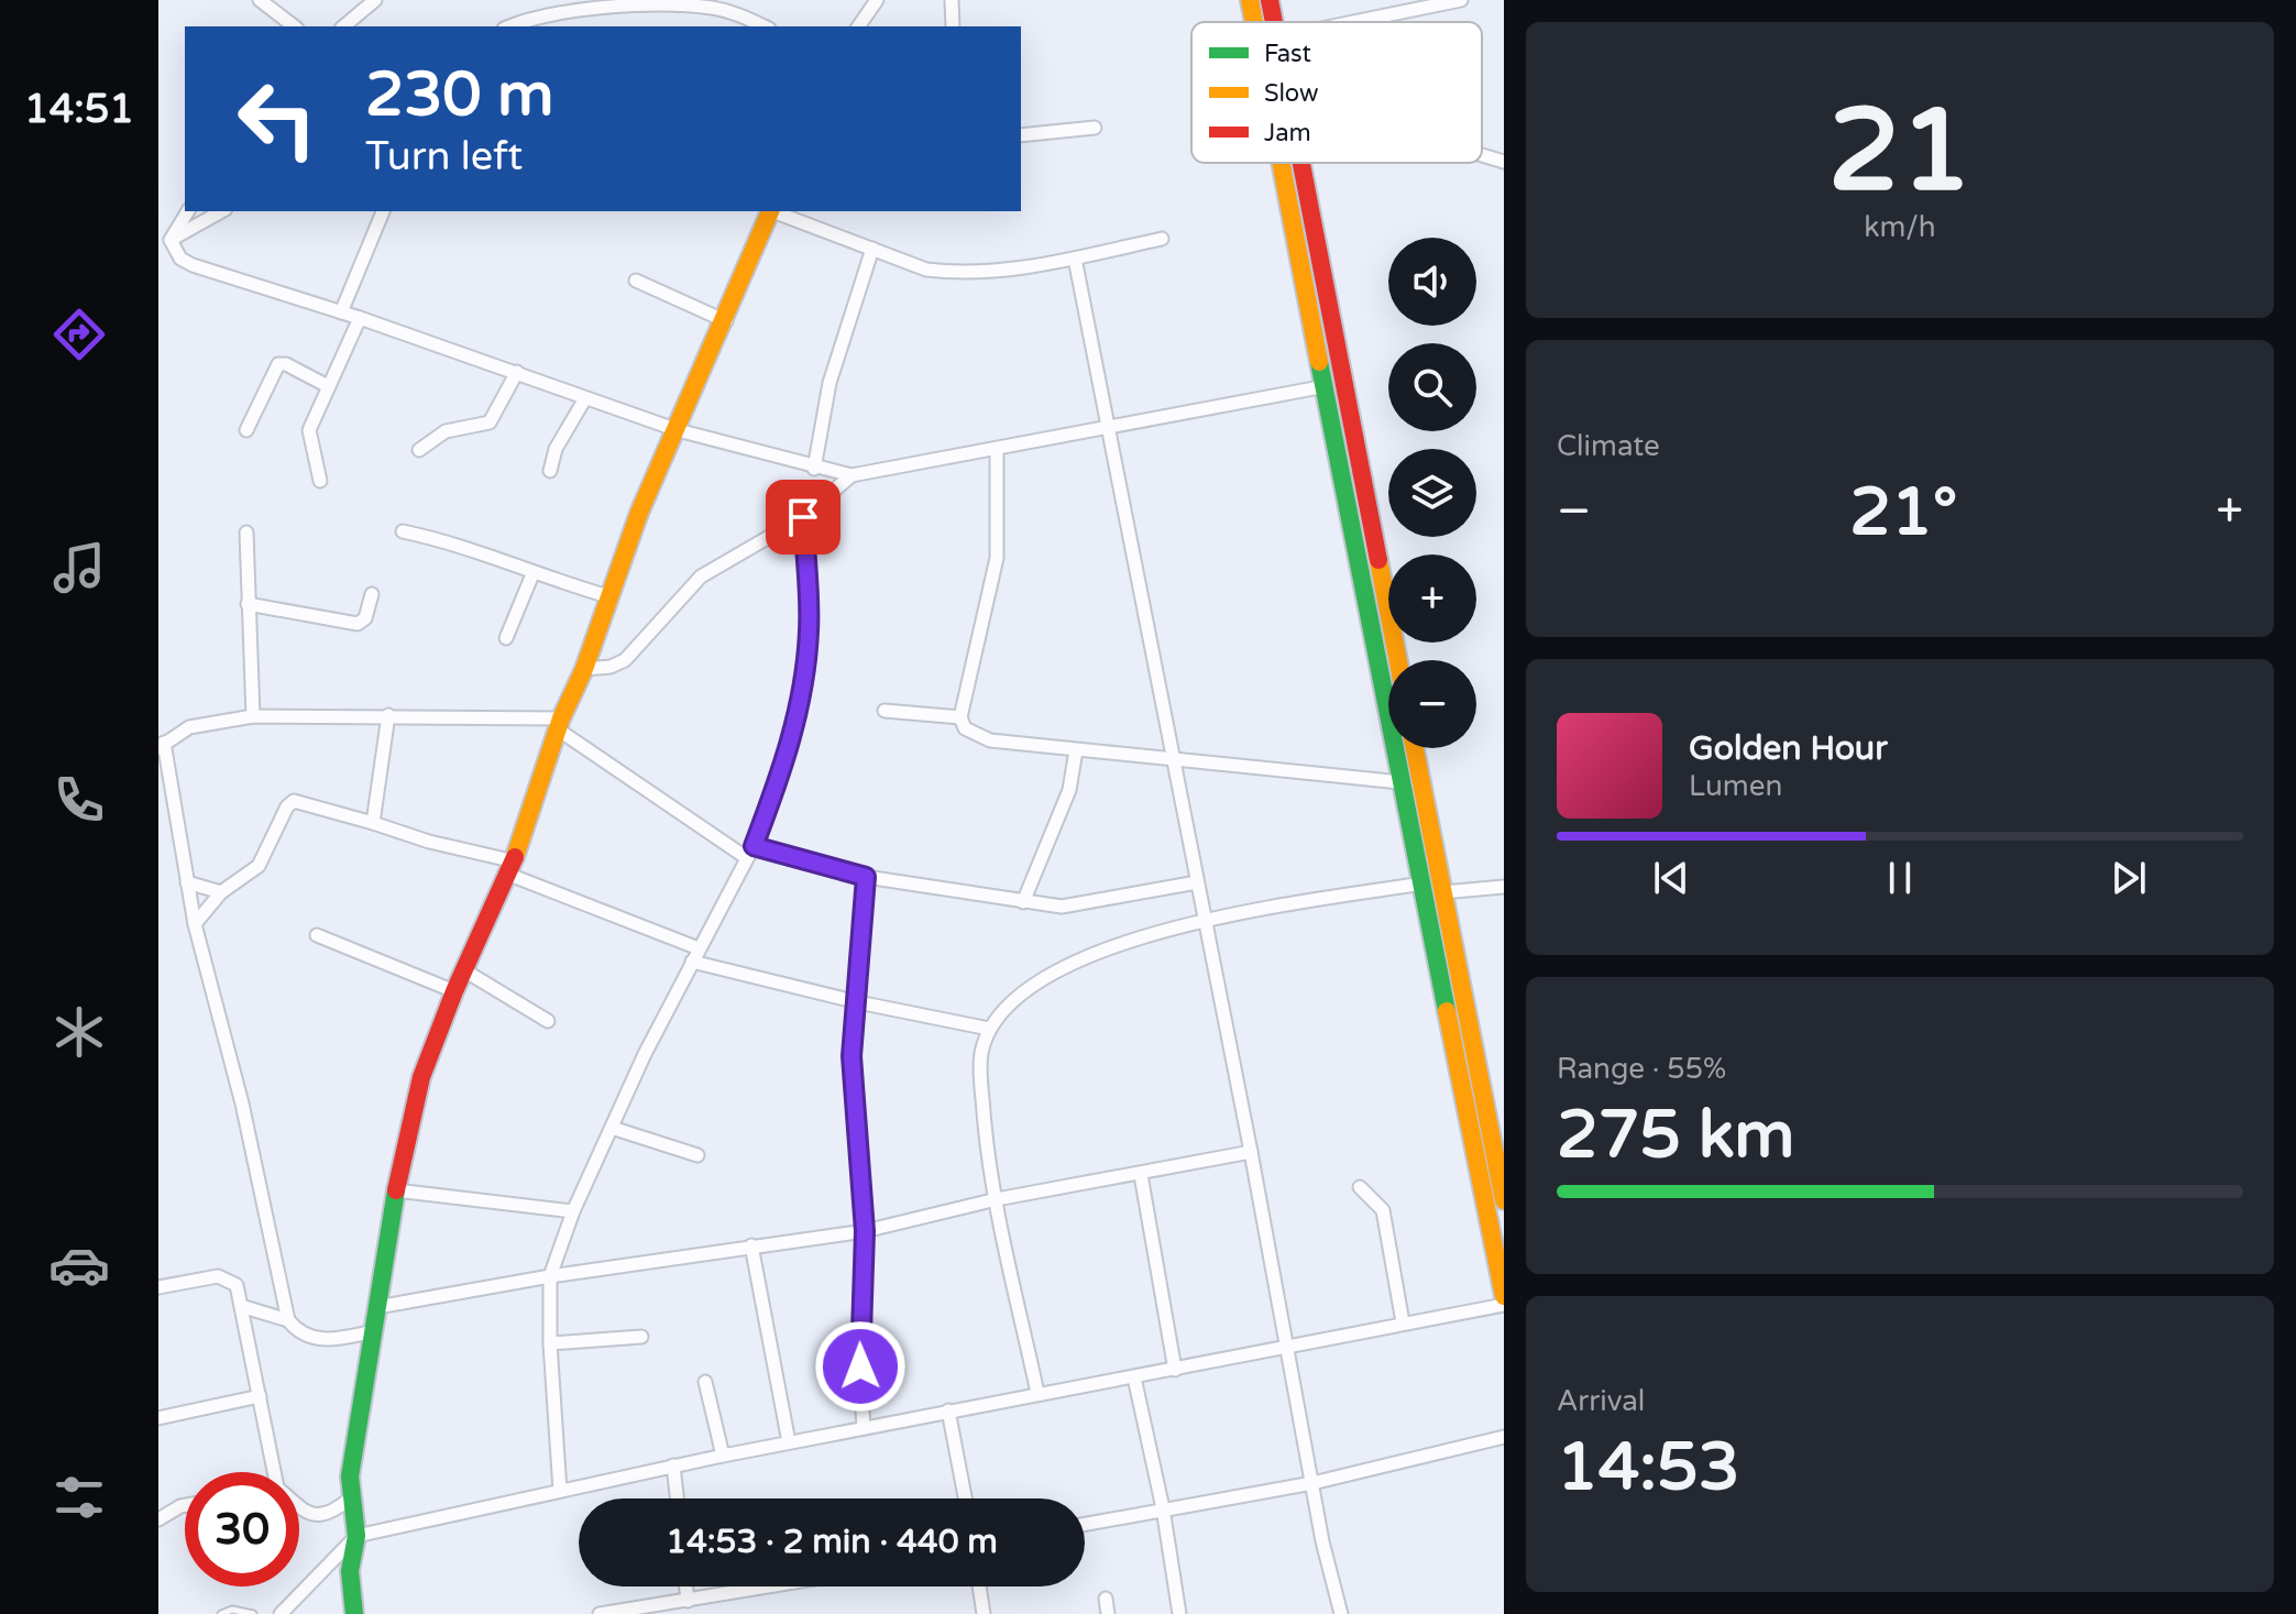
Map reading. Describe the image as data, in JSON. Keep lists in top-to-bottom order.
{
  "legend": ["Fast", "Slow", "Jam"],
  "page": {
    "tabs": "14:51",
    "tile": [
      ["21", "km/h"],
      "Climate",
      ["Range · 55%", "275 km"],
      ["Arrival", "14:53"]
    ],
    "turn": ["230 m", "Turn left"],
    "map_buttons": ["+", "−"],
    "heat": ["−", "21°", "+"],
    "song": ["Golden Hour", "Lumen"],
    "limit": "30",
    "trip": "14:53 · 2 min · 440 m"
  }
}
